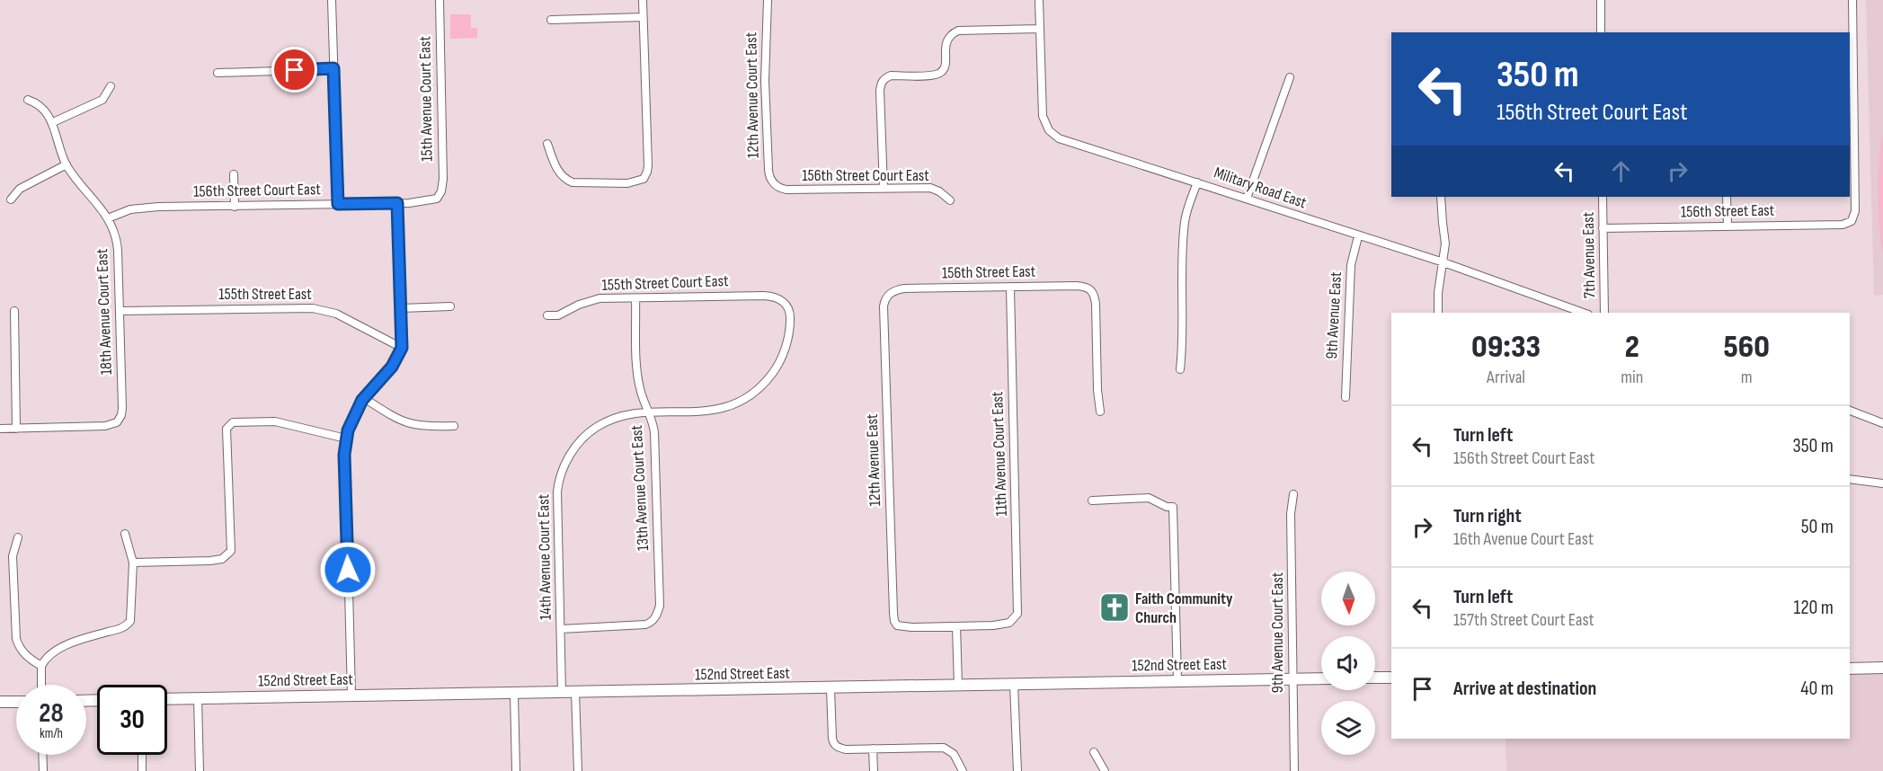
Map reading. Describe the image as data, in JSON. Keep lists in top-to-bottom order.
{
  "streets": {
    "main road": ["152nd Street East"],
    "street": [
      "12th Avenue Court East",
      "15th Avenue Court East",
      "156th Street Court East",
      "Military Road East",
      "156th Street East",
      "7th Avenue East",
      "155th Street Court East",
      "155th Street East",
      "18th Avenue Court East",
      "9th Avenue East",
      "11th Avenue Court East",
      "12th Avenue East",
      "13th Avenue Court East",
      "14th Avenue Court East",
      "9th Avenue Court East"
    ]
  },
  "crossings": [
    ["12th Avenue Court East", "156th Street Court East"],
    ["15th Avenue Court East", "156th Street Court East"],
    ["156th Street Court East", "18th Avenue Court East"],
    ["Military Road East", "9th Avenue East"],
    ["156th Street East", "7th Avenue East"],
    ["156th Street East", "11th Avenue Court East"],
    ["156th Street East", "12th Avenue East"],
    ["155th Street Court East", "13th Avenue Court East"],
    ["155th Street Court East", "14th Avenue Court East"],
    ["155th Street East", "18th Avenue Court East"],
    ["11th Avenue Court East", "12th Avenue East"],
    ["13th Avenue Court East", "14th Avenue Court East"],
    ["14th Avenue Court East", "152nd Street East"],
    ["9th Avenue Court East", "152nd Street East"]
  ],
  "places": {
    "church": ["Faith Community Church"]
  },
  "north": "bottom",
  "page": {
    "turn": ["350 m", "156th Street Court East"],
    "eta": [
      "09:33",
      "Arrival",
      "2",
      "min",
      "560",
      "m"
    ],
    "list": [
      {
        "name": "Turn left",
        "note": "156th Street Court East",
        "value": "350 m"
      },
      {
        "name": "Turn right",
        "note": "16th Avenue Court East",
        "value": "50 m"
      },
      {
        "name": "Turn left",
        "note": "157th Street Court East",
        "value": "120 m"
      },
      {
        "name": "Arrive at destination",
        "value": "40 m"
      }
    ],
    "speed": "28 km/h",
    "limit": "30"
  }
}
